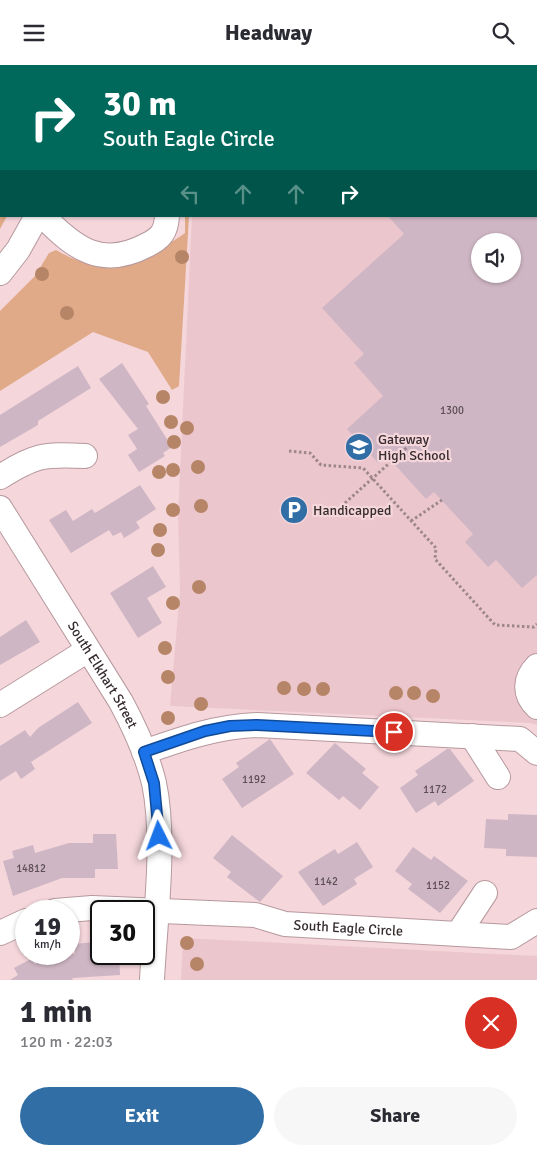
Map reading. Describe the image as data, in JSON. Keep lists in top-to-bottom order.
{
  "streets": {
    "street": ["South Elkhart Street", "South Eagle Circle"]
  },
  "crossings": [
    ["South Elkhart Street", "South Eagle Circle"]
  ],
  "places": {
    "school or university": ["Gateway High School"],
    "parking": ["Handicapped"]
  },
  "house_numbers": [
    "1300",
    "1192",
    "1172",
    "14812",
    "1142",
    "1152"
  ],
  "page": {
    "header": "Headway",
    "turn": ["30 m", "South Eagle Circle"],
    "speed": "19 km/h",
    "limit": "30",
    "heading": ["1 min", "120 m · 22:03"],
    "buttons": ["Exit", "Share"]
  }
}
